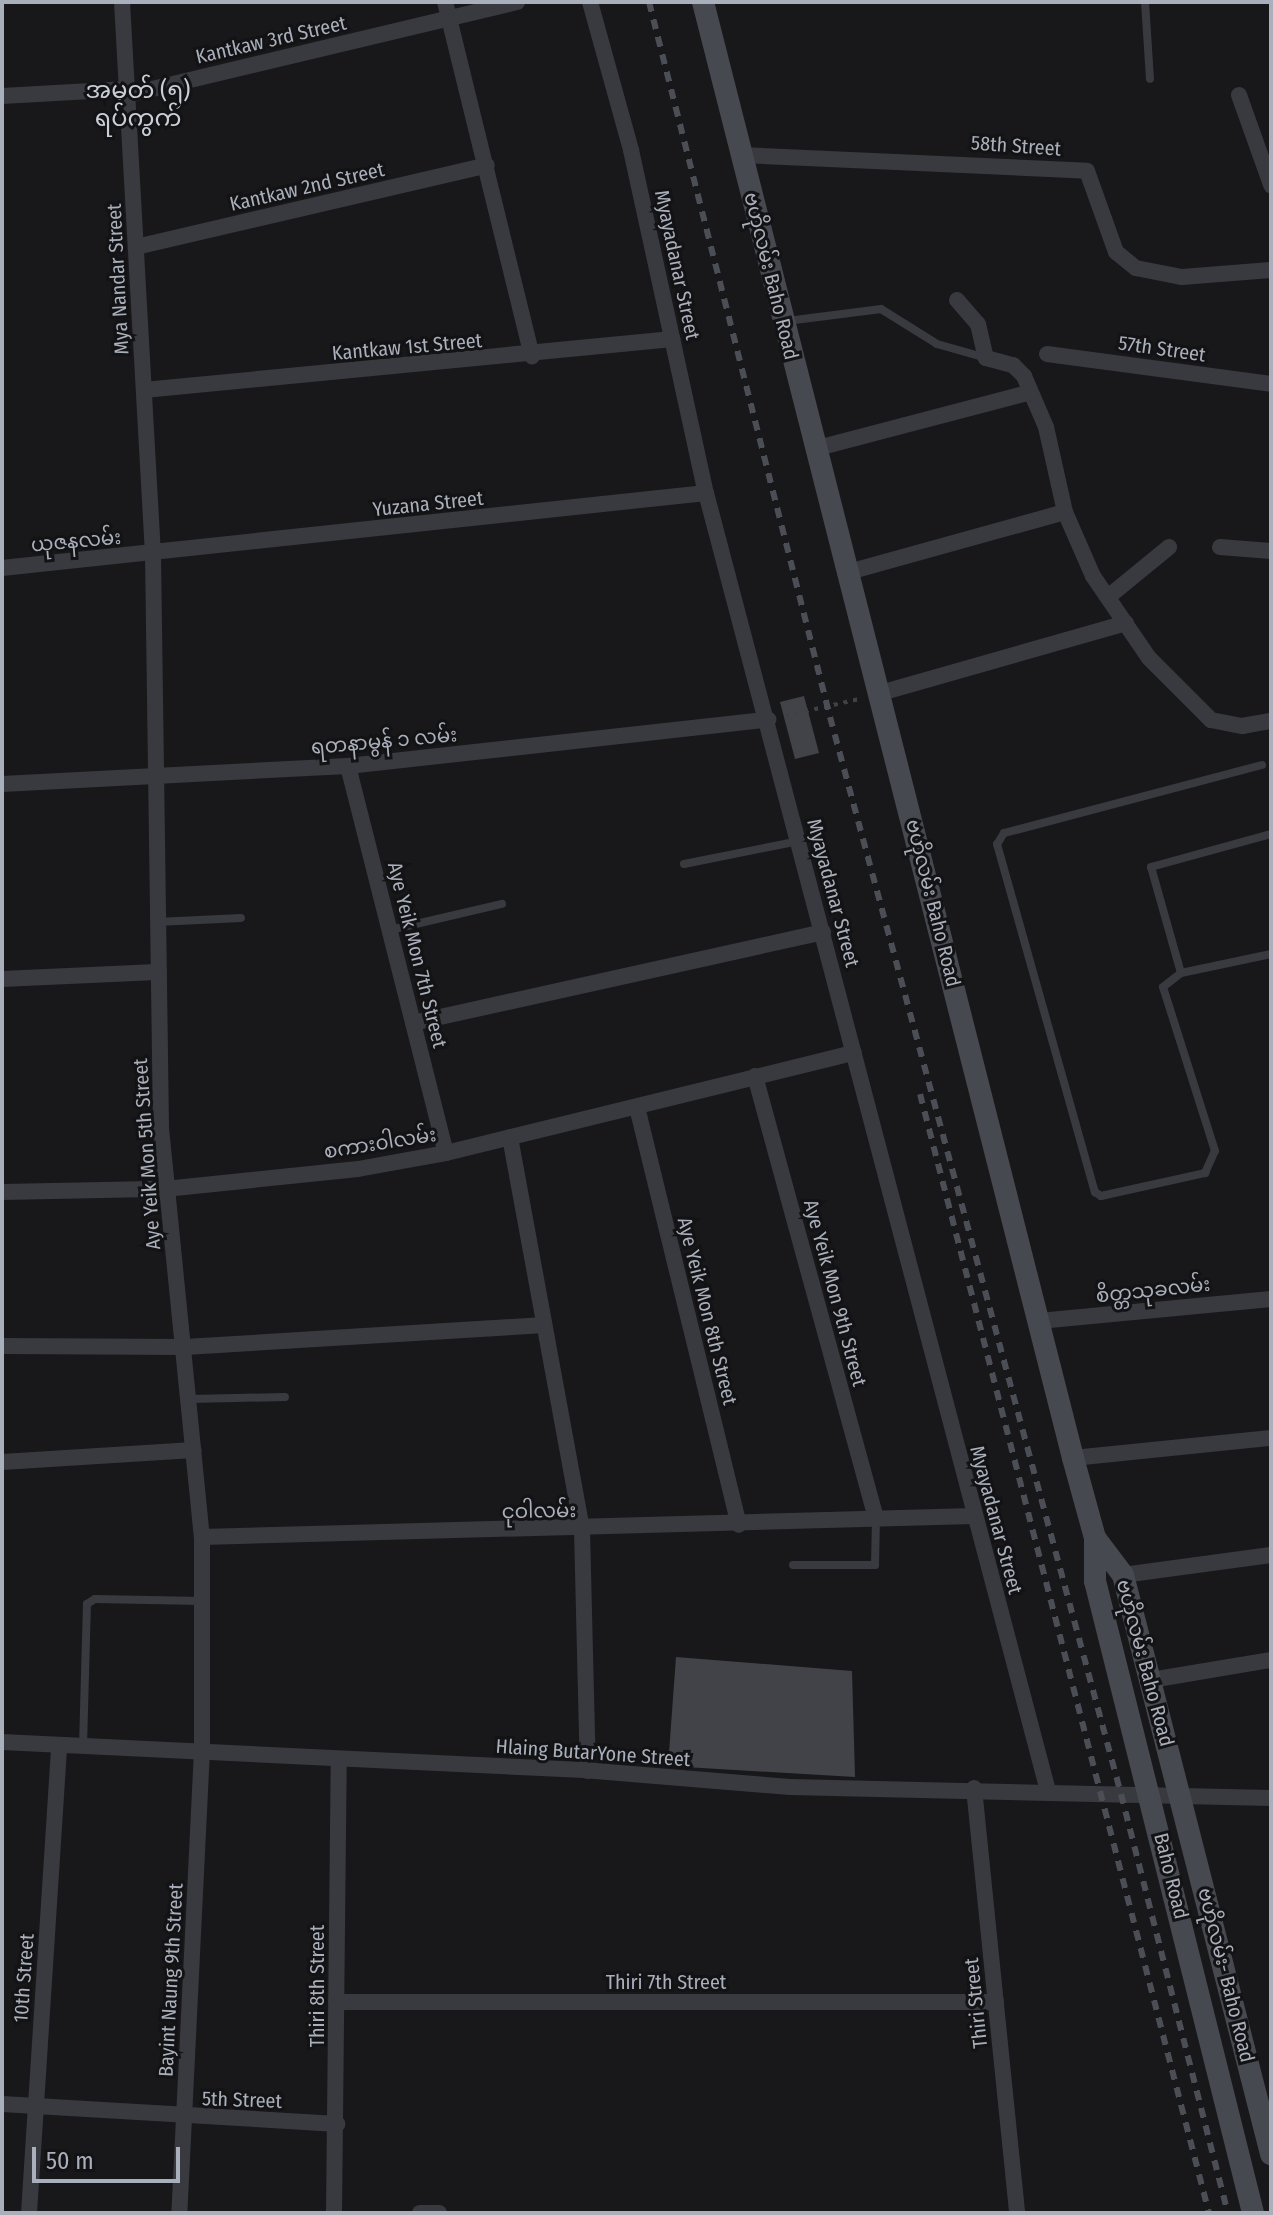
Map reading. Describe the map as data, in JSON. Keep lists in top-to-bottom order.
{
  "streets": {
    "main road": ["ဗဟိုလမ်း Baho Road", "Baho Road", "ဗဟိုလမ်း- Baho Road"],
    "street": [
      "Kantkaw 3rd Street",
      "58th Street",
      "Kantkaw 2nd Street",
      "Myayadanar Street",
      "Mya Nandar Street",
      "Kantkaw 1st Street",
      "57th Street",
      "Yuzana Street",
      "ယုဇနလမ်း",
      "ရတနာမွန် ၁ လမ်း",
      "Aye Yeik Mon 7th Street",
      "စကား၀ါလမ်း",
      "Aye Yeik Mon 5th Street",
      "စိတ္တသုခလမ်း",
      "Aye Yeik Mon 9th Street",
      "Aye Yeik Mon 8th Street",
      "ငုဝါလမ်း",
      "Hlaing ButarYone Street",
      "10th Street",
      "Bayint Naung 9th Street",
      "Thiri 7th Street",
      "Thiri 8th Street",
      "Thiri Street",
      "5th Street"
    ]
  },
  "crossings": [
    ["Kantkaw 3rd Street", "Mya Nandar Street"],
    ["58th Street", "ဗဟိုလမ်း Baho Road"],
    ["Kantkaw 2nd Street", "Mya Nandar Street"],
    ["Myayadanar Street", "Kantkaw 1st Street"],
    ["Myayadanar Street", "Yuzana Street"],
    ["Myayadanar Street", "ရတနာမွန် ၁ လမ်း"],
    ["Myayadanar Street", "စကား၀ါလမ်း"],
    ["Myayadanar Street", "ငုဝါလမ်း"],
    ["Myayadanar Street", "Hlaing ButarYone Street"],
    ["ဗဟိုလမ်း Baho Road", "စိတ္တသုခလမ်း"],
    ["ဗဟိုလမ်း Baho Road", "Hlaing ButarYone Street"],
    ["ဗဟိုလမ်း Baho Road", "Baho Road"],
    ["ဗဟိုလမ်း Baho Road", "ဗဟိုလမ်း- Baho Road"],
    ["Mya Nandar Street", "Kantkaw 1st Street"],
    ["Mya Nandar Street", "Yuzana Street"],
    ["Mya Nandar Street", "ယုဇနလမ်း"],
    ["Mya Nandar Street", "Aye Yeik Mon 5th Street"],
    ["Yuzana Street", "ယုဇနလမ်း"],
    ["Yuzana Street", "Aye Yeik Mon 5th Street"],
    ["ယုဇနလမ်း", "Aye Yeik Mon 5th Street"],
    ["ရတနာမွန် ၁ လမ်း", "Aye Yeik Mon 7th Street"],
    ["ရတနာမွန် ၁ လမ်း", "Aye Yeik Mon 5th Street"],
    ["Aye Yeik Mon 7th Street", "စကား၀ါလမ်း"],
    ["စကား၀ါလမ်း", "Aye Yeik Mon 5th Street"],
    ["စကား၀ါလမ်း", "Aye Yeik Mon 9th Street"],
    ["စကား၀ါလမ်း", "Aye Yeik Mon 8th Street"],
    ["Aye Yeik Mon 5th Street", "ငုဝါလမ်း"],
    ["Aye Yeik Mon 5th Street", "Hlaing ButarYone Street"],
    ["Aye Yeik Mon 5th Street", "Bayint Naung 9th Street"],
    ["Aye Yeik Mon 9th Street", "ငုဝါလမ်း"],
    ["Aye Yeik Mon 8th Street", "ငုဝါလမ်း"],
    ["Hlaing ButarYone Street", "Baho Road"],
    ["Hlaing ButarYone Street", "ဗဟိုလမ်း- Baho Road"],
    ["Hlaing ButarYone Street", "10th Street"],
    ["Hlaing ButarYone Street", "Bayint Naung 9th Street"],
    ["Hlaing ButarYone Street", "Thiri 8th Street"],
    ["Hlaing ButarYone Street", "Thiri Street"],
    ["10th Street", "5th Street"],
    ["Bayint Naung 9th Street", "5th Street"],
    ["Thiri 7th Street", "Thiri 8th Street"],
    ["Thiri 7th Street", "Thiri Street"],
    ["Thiri 8th Street", "5th Street"]
  ],
  "districts": ["အမှတ် (၅) ရပ်ကွက်"],
  "scale_bar": "50 m"
}
